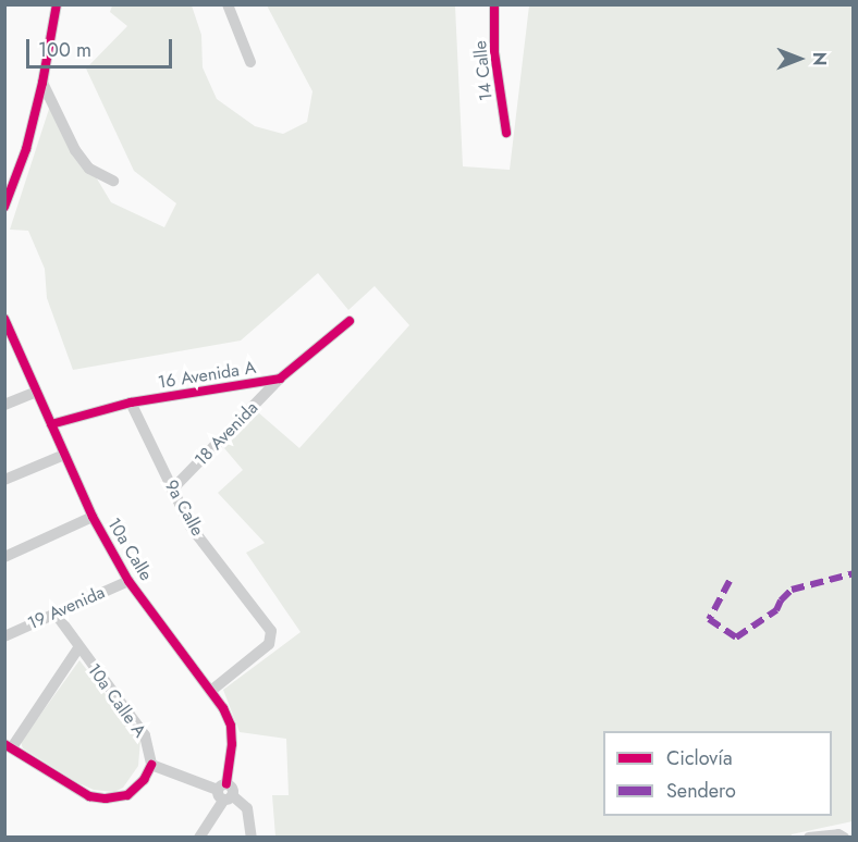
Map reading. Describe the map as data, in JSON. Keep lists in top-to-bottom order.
{
  "streets": {
    "street": [
      "14 Calle",
      "16 Avenida A",
      "18 Avenida",
      "9a Calle",
      "10a Calle",
      "19 Avenida",
      "10a Calle A"
    ]
  },
  "crossings": [
    ["16 Avenida A", "18 Avenida"],
    ["16 Avenida A", "9a Calle"],
    ["16 Avenida A", "10a Calle"],
    ["18 Avenida", "9a Calle"],
    ["9a Calle", "10a Calle"],
    ["10a Calle", "19 Avenida"],
    ["19 Avenida", "10a Calle A"]
  ],
  "legend": ["Ciclovía", "Sendero"],
  "scale_bar": "100 m",
  "north": "right"
}
